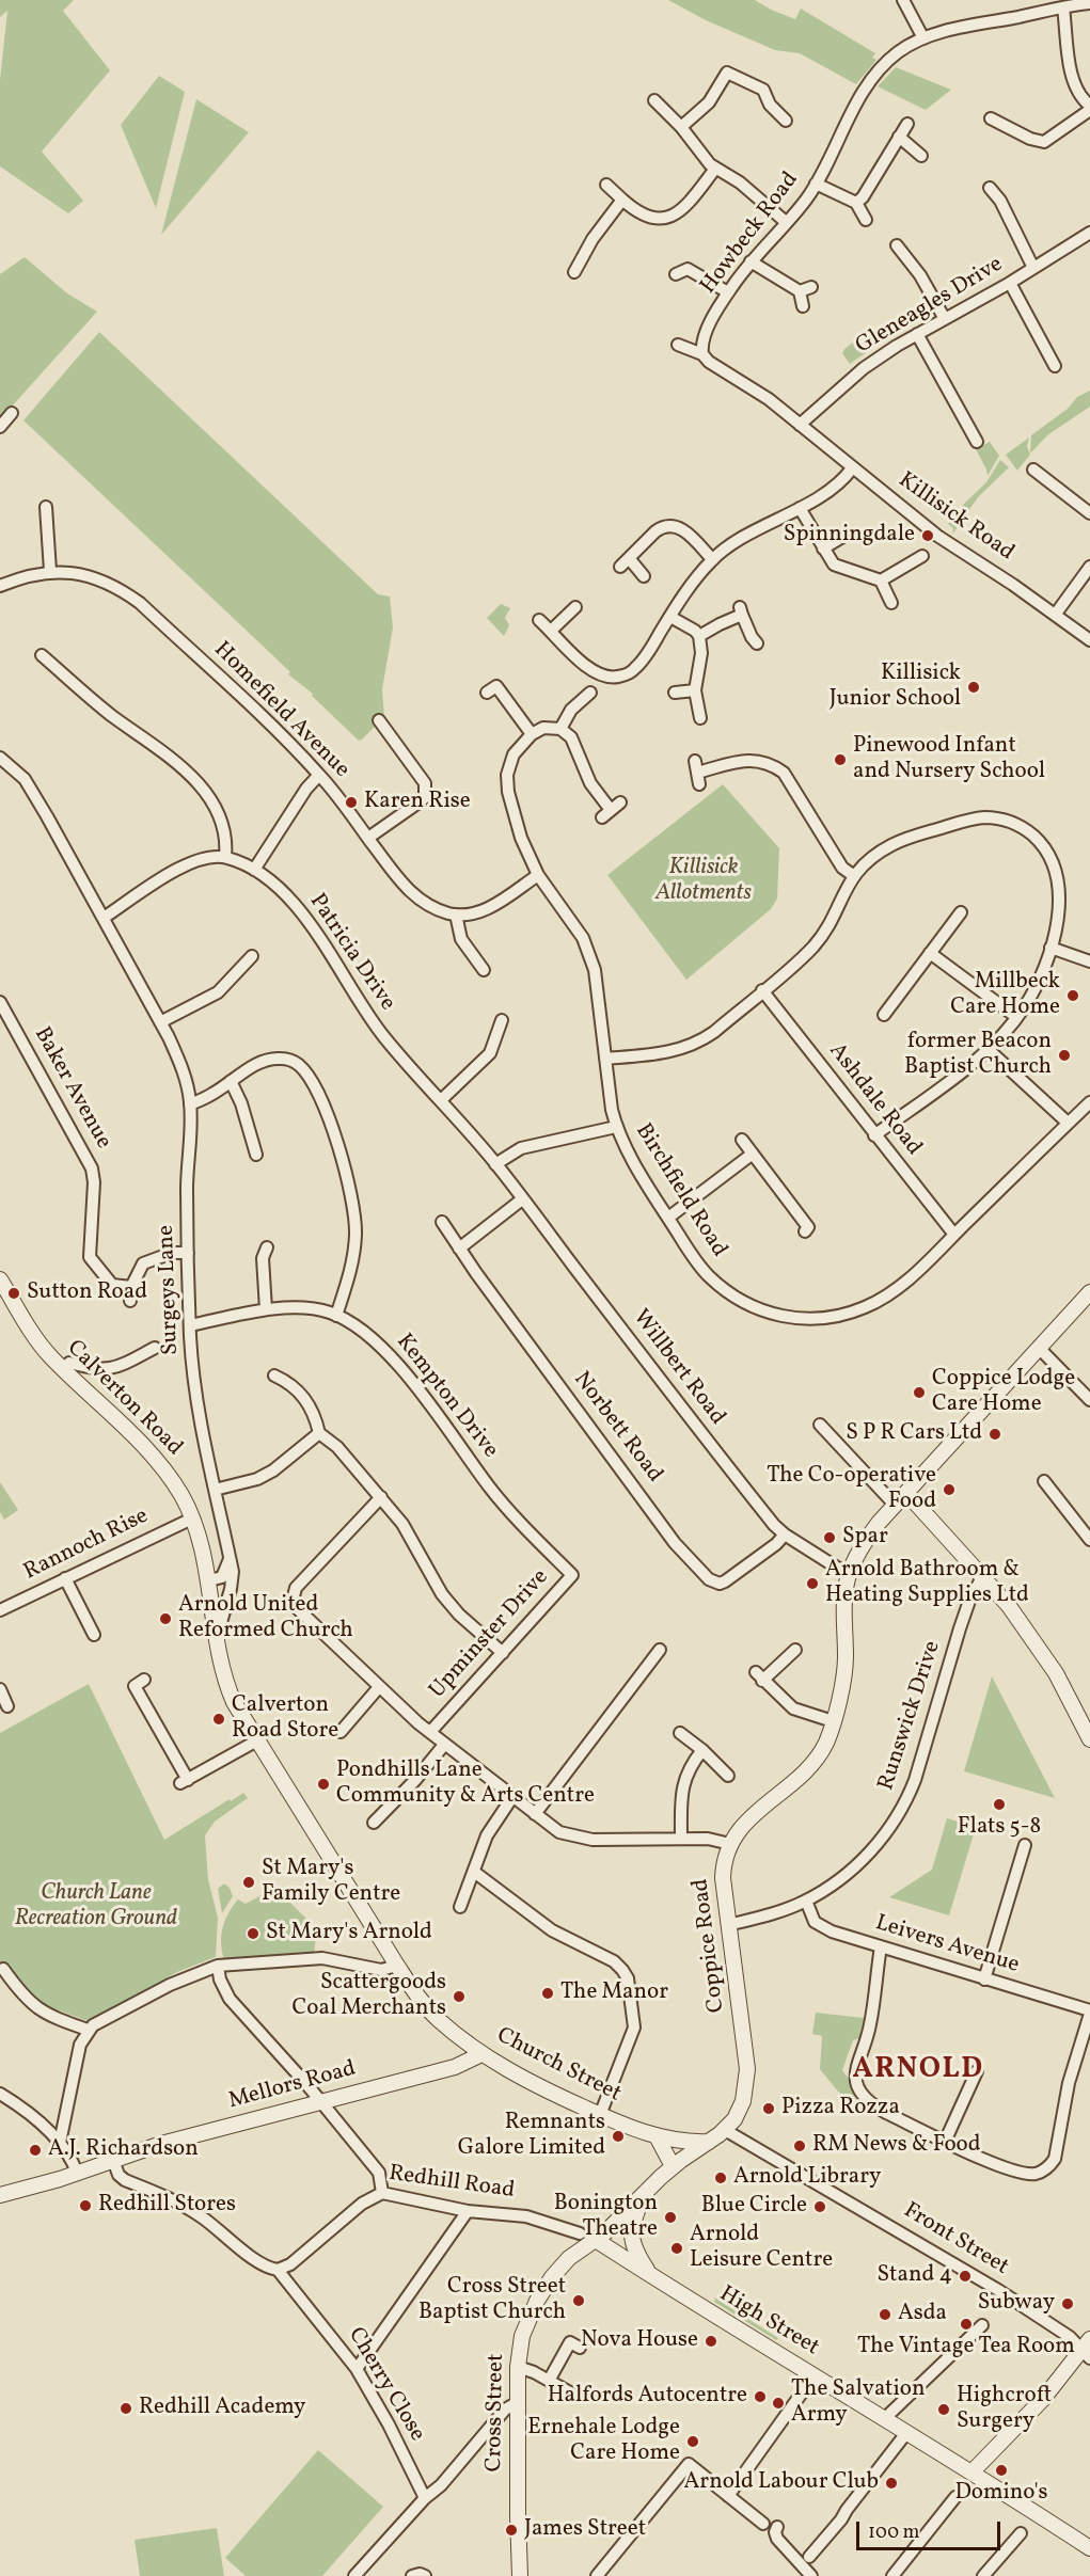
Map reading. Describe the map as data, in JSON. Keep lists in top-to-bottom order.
{
  "streets": {
    "street": [
      "Howbeck Road",
      "Gleneagles Drive",
      "Killisick Road",
      "Homefield Avenue",
      "Patricia Drive",
      "Baker Avenue",
      "Ashdale Road",
      "Birchfield Road",
      "Surgeys Lane",
      "Willbert Road",
      "Kempton Drive",
      "Calverton Road",
      "Norbett Road",
      "Rannoch Rise",
      "Upminster Drive",
      "Runswick Drive",
      "Coppice Road",
      "Leivers Avenue",
      "Church Street",
      "Mellors Road",
      "Redhill Road",
      "Front Street",
      "High Street",
      "Cherry Close",
      "Cross Street"
    ]
  },
  "crossings": [
    ["Howbeck Road", "Killisick Road"],
    ["Gleneagles Drive", "Killisick Road"],
    ["Patricia Drive", "Willbert Road"],
    ["Ashdale Road", "Birchfield Road"],
    ["Surgeys Lane", "Kempton Drive"],
    ["Surgeys Lane", "Calverton Road"],
    ["Willbert Road", "Norbett Road"],
    ["Willbert Road", "Coppice Road"],
    ["Kempton Drive", "Upminster Drive"],
    ["Calverton Road", "Rannoch Rise"],
    ["Calverton Road", "Church Street"],
    ["Runswick Drive", "Coppice Road"],
    ["Runswick Drive", "Leivers Avenue"],
    ["Coppice Road", "Church Street"],
    ["Coppice Road", "Front Street"],
    ["Coppice Road", "Cross Street"],
    ["Church Street", "Mellors Road"],
    ["Church Street", "Cross Street"],
    ["Redhill Road", "Cherry Close"],
    ["High Street", "Cross Street"]
  ],
  "districts": ["ARNOLD"],
  "parks": ["Killisick Allotments", "Church Lane Recreation Ground"],
  "places": [
    "Spinningdale",
    "Killisick Junior School",
    "Pinewood Infant and Nursery School",
    "Karen Rise",
    "Millbeck Care Home",
    "former Beacon Baptist Church",
    "Sutton Road",
    "Coppice Lodge Care Home",
    "S P R Cars Ltd",
    "The Co-operative Food",
    "Spar",
    "Arnold Bathroom & Heating Supplies Ltd",
    "Arnold United Reformed Church",
    "Calverton Road Store",
    "Pondhills Lane Community & Arts Centre",
    "Flats 5-8",
    "St Mary's Family Centre",
    "St Mary's Arnold",
    "The Manor",
    "Scattergoods Coal Merchants",
    "Pizza Rozza",
    "Remnants Galore Limited",
    "RM News & Food",
    "A.J. Richardson",
    "Arnold Library",
    "Redhill Stores",
    "Blue Circle",
    "Bonington Theatre",
    "Arnold Leisure Centre",
    "Stand 4",
    "Cross Street Baptist Church",
    "Subway",
    "Asda",
    "The Vintage Tea Room",
    "Nova House",
    "Halfords Autocentre",
    "The Salvation Army",
    "Redhill Academy",
    "Highcroft Surgery",
    "Ernehale Lodge Care Home",
    "Domino's",
    "Arnold Labour Club",
    "James Street"
  ],
  "scale_bar": "100 m"
}
